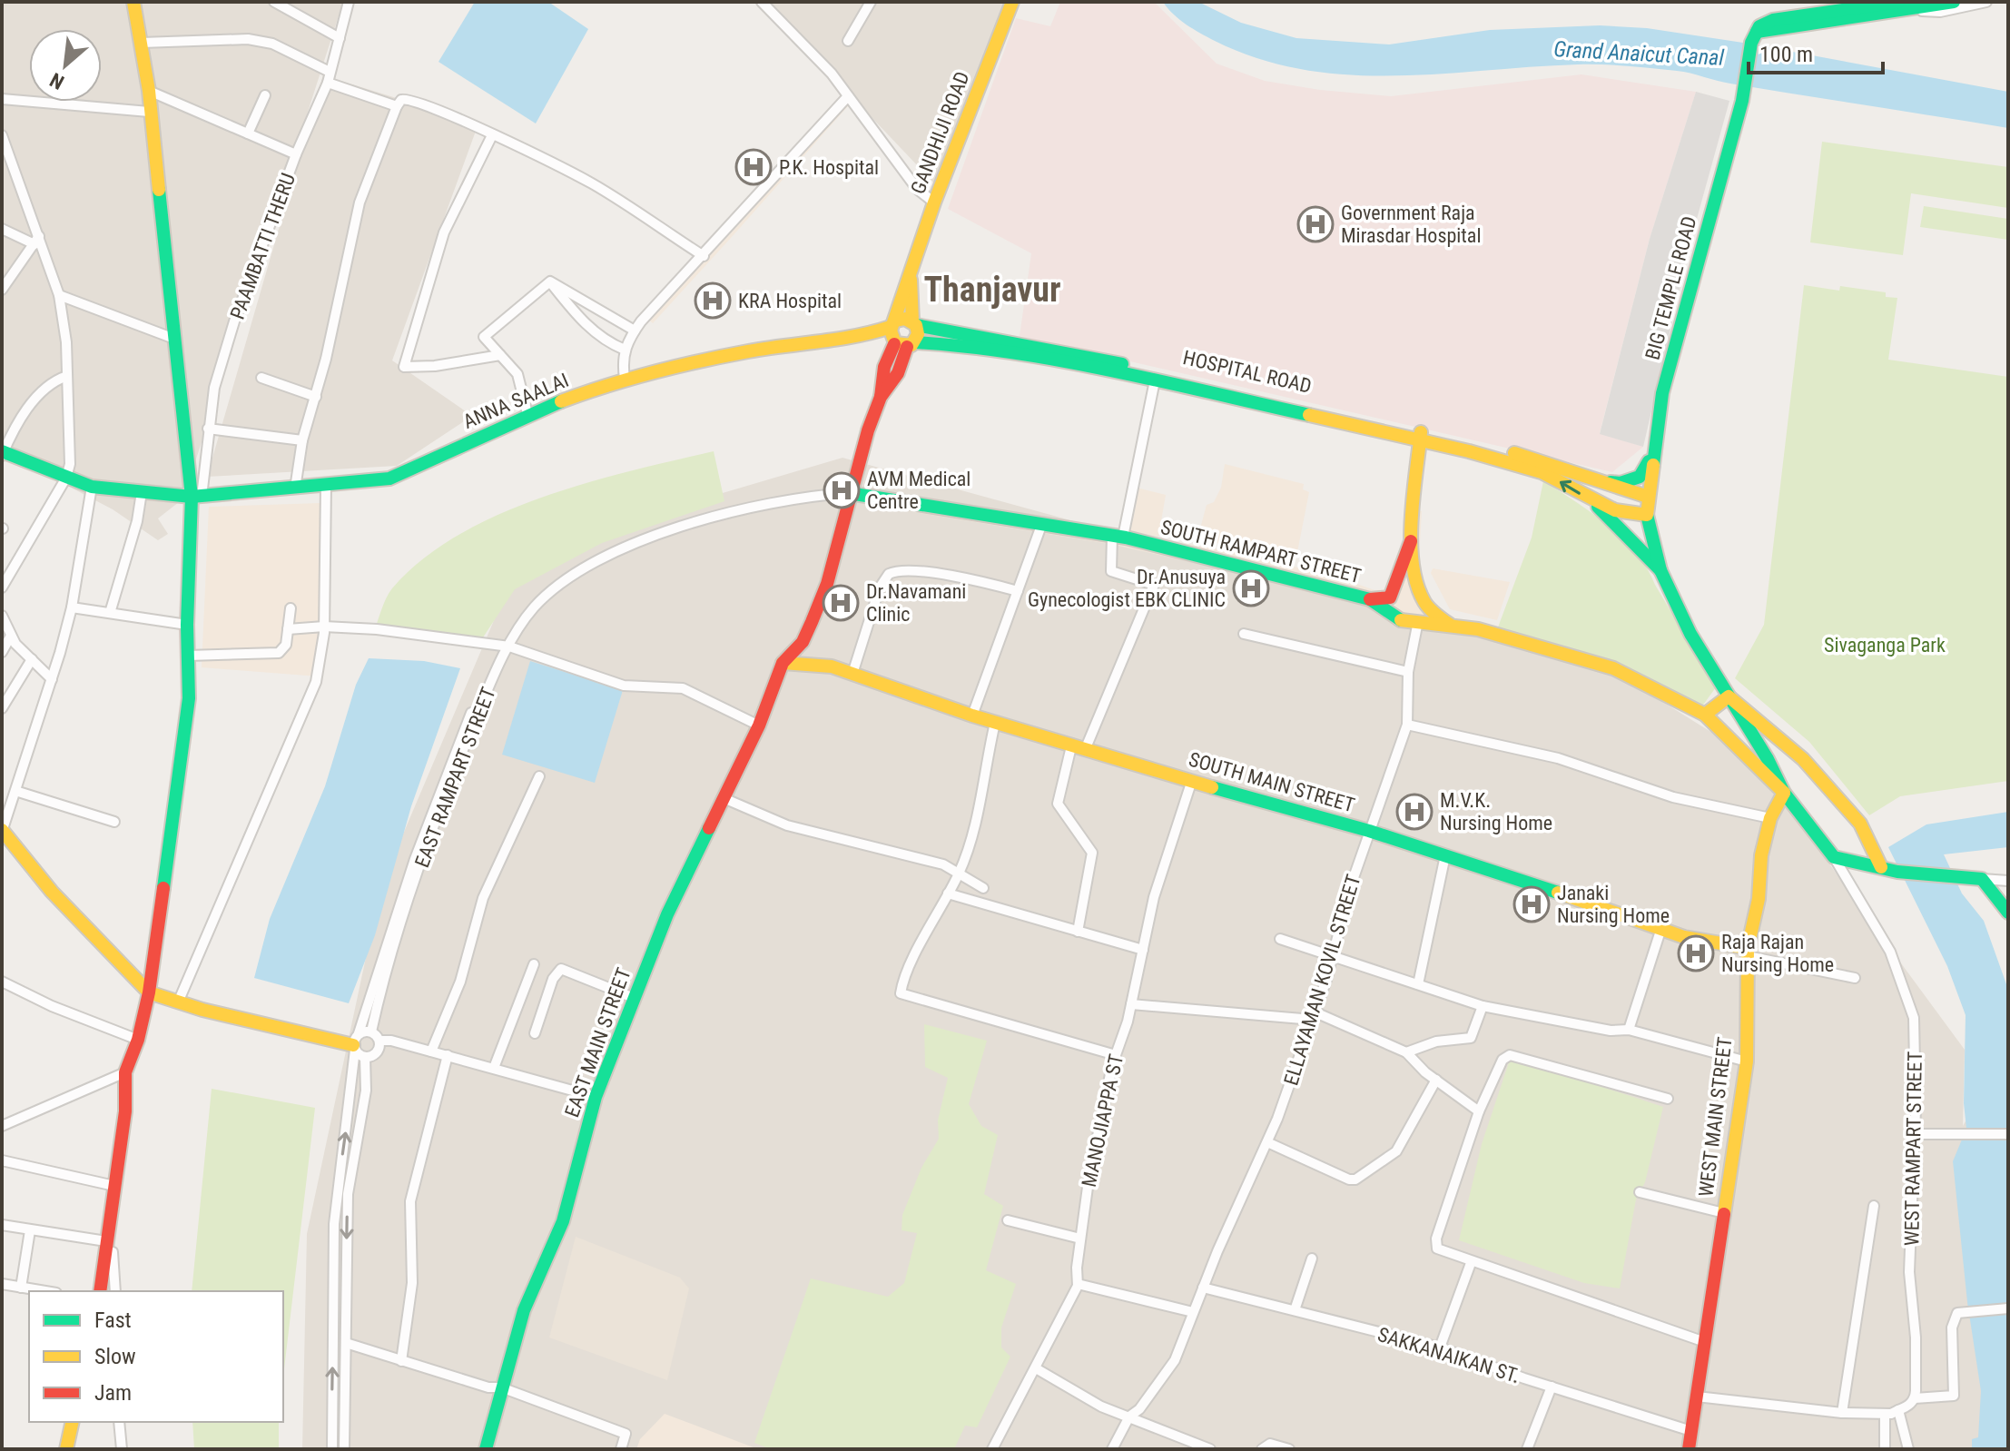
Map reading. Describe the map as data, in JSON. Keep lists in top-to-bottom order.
{
  "streets": {
    "main road": [
      "GANDHIJI ROAD",
      "BIG TEMPLE ROAD",
      "HOSPITAL ROAD",
      "ANNA SAALAI",
      "SOUTH RAMPART STREET",
      "SOUTH MAIN STREET",
      "EAST MAIN STREET",
      "WEST MAIN STREET"
    ],
    "street": [
      "PAAMBATTI THERU",
      "EAST RAMPART STREET",
      "ELLAYAMAN KOVIL STREET",
      "MANOJIAPPA ST",
      "WEST RAMPART STREET",
      "SAKKANAIKAN ST."
    ]
  },
  "crossings": [
    ["GANDHIJI ROAD", "HOSPITAL ROAD"],
    ["GANDHIJI ROAD", "ANNA SAALAI"],
    ["GANDHIJI ROAD", "EAST MAIN STREET"],
    ["PAAMBATTI THERU", "ANNA SAALAI"],
    ["BIG TEMPLE ROAD", "HOSPITAL ROAD"],
    ["HOSPITAL ROAD", "ANNA SAALAI"],
    ["HOSPITAL ROAD", "EAST MAIN STREET"],
    ["ANNA SAALAI", "EAST MAIN STREET"],
    ["SOUTH RAMPART STREET", "EAST RAMPART STREET"],
    ["SOUTH RAMPART STREET", "ELLAYAMAN KOVIL STREET"],
    ["SOUTH RAMPART STREET", "EAST MAIN STREET"],
    ["SOUTH RAMPART STREET", "WEST MAIN STREET"],
    ["EAST RAMPART STREET", "EAST MAIN STREET"],
    ["SOUTH MAIN STREET", "ELLAYAMAN KOVIL STREET"],
    ["SOUTH MAIN STREET", "EAST MAIN STREET"],
    ["SOUTH MAIN STREET", "WEST MAIN STREET"],
    ["SOUTH MAIN STREET", "MANOJIAPPA ST"],
    ["ELLAYAMAN KOVIL STREET", "SAKKANAIKAN ST."],
    ["WEST MAIN STREET", "SAKKANAIKAN ST."]
  ],
  "districts": ["Thanjavur"],
  "water": ["Grand Anaicut Canal"],
  "parks": ["Sivaganga Park"],
  "places": {
    "hospital": [
      "P.K. Hospital",
      "Government Raja Mirasdar Hospital",
      "KRA Hospital",
      "AVM Medical Centre",
      "Dr.Anusuya Gynecologist EBK CLINIC",
      "Dr.Navamani Clinic",
      "M.V.K. Nursing Home",
      "Janaki Nursing Home",
      "Raja Rajan Nursing Home"
    ]
  },
  "legend": ["Fast", "Slow", "Jam"],
  "scale_bar": "100 m",
  "north": "bottom left"
}
